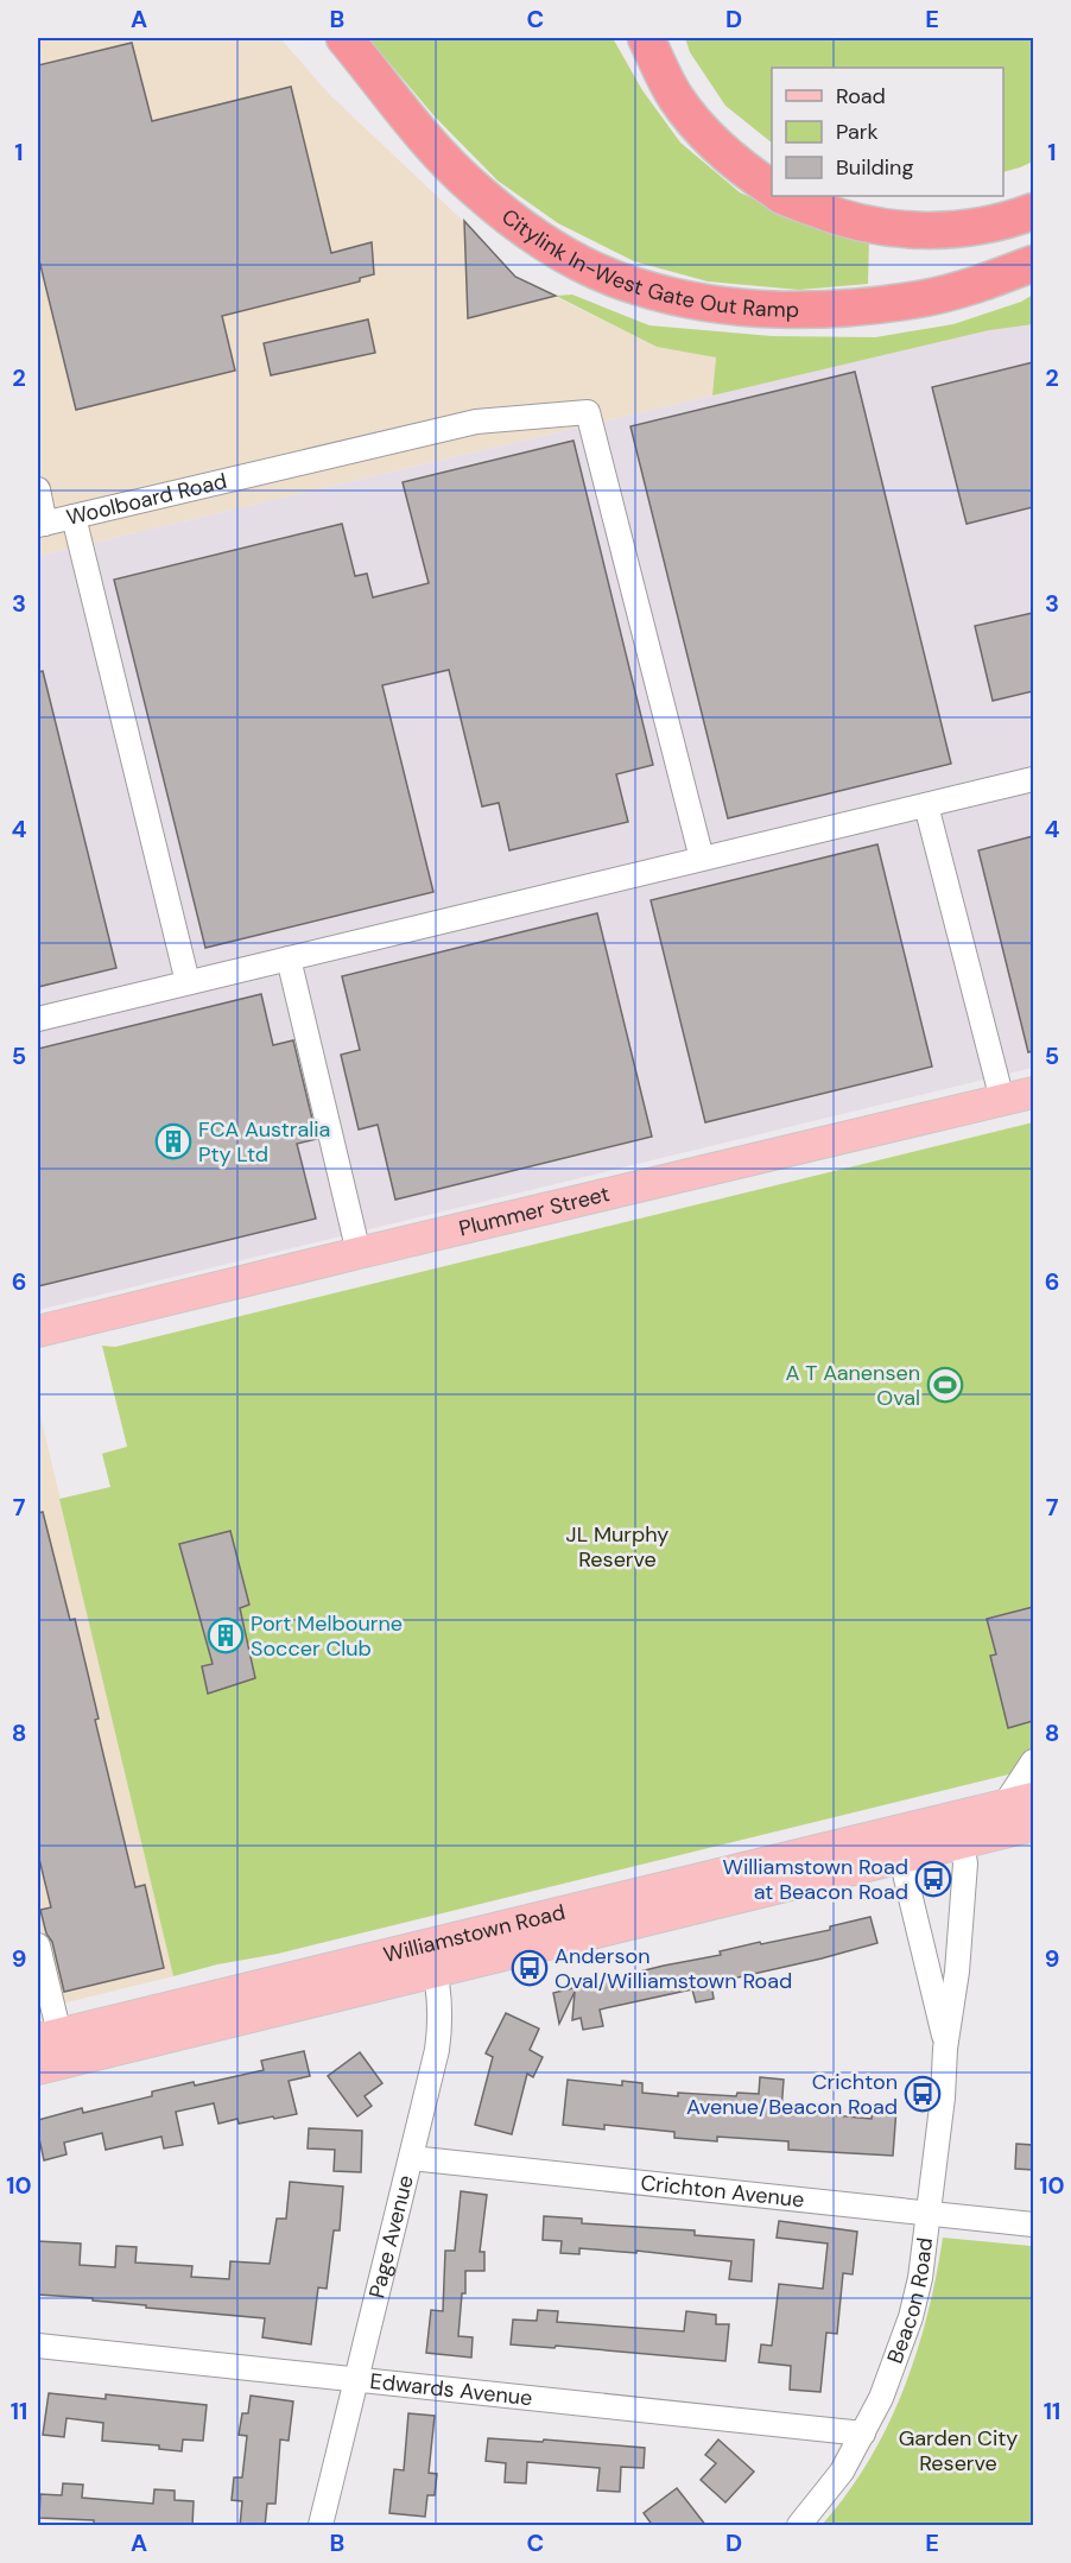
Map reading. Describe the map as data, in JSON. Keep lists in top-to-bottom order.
{
  "streets": {
    "highway": ["Citylink In-West Gate Out Ramp"],
    "main road": ["Plummer Street", "Williamstown Road"],
    "street": [
      "Woolboard Road",
      "Crichton Avenue",
      "Page Avenue",
      "Beacon Road",
      "Edwards Avenue"
    ]
  },
  "crossings": [
    ["Williamstown Road", "Page Avenue"],
    ["Williamstown Road", "Beacon Road"],
    ["Crichton Avenue", "Page Avenue"],
    ["Crichton Avenue", "Beacon Road"],
    ["Page Avenue", "Edwards Avenue"],
    ["Beacon Road", "Edwards Avenue"]
  ],
  "parks": ["JL Murphy Reserve", "Garden City Reserve"],
  "places": {
    "building": ["FCA Australia Pty Ltd", "Port Melbourne Soccer Club"],
    "sports": ["A T Aanensen Oval"],
    "bus stop": ["Williamstown Road at Beacon Road", "Anderson Oval/Williamstown Road", "Crichton Avenue/Beacon Road"]
  },
  "legend": ["Road", "Park", "Building"],
  "grid": {
    "columns": [
      "A",
      "B",
      "C",
      "D",
      "E"
    ],
    "rows": [
      "1",
      "2",
      "3",
      "4",
      "5",
      "6",
      "7",
      "8",
      "9",
      "10",
      "11"
    ]
  }
}
